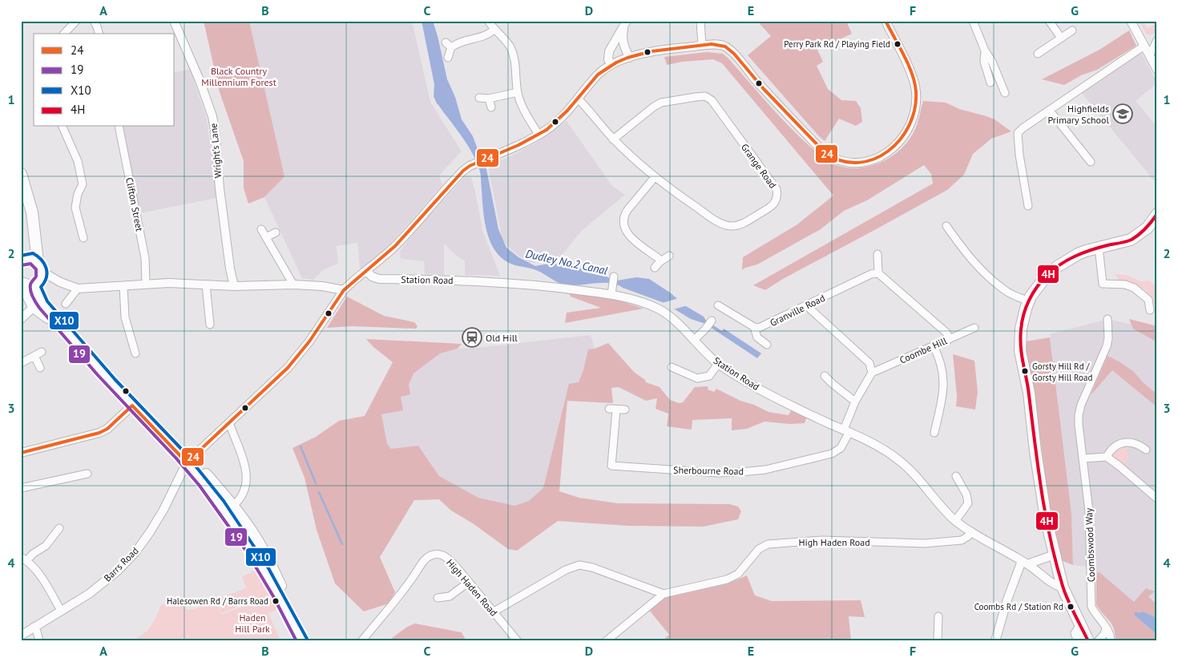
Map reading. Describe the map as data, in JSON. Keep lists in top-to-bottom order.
{
  "streets": {
    "street": [
      "Wright's Lane",
      "Grange Road",
      "Clifton Street",
      "Station Road",
      "Granville Road",
      "Coombe Hill",
      "Sherbourne Road",
      "High Haden Road",
      "Coombswood Way",
      "Barrs Road"
    ]
  },
  "crossings": [
    ["Station Road", "Sherbourne Road"],
    ["Station Road", "High Haden Road"]
  ],
  "water": ["Dudley No.2 Canal"],
  "parks": ["Black Country Millennium Forest", "Haden Hill Park"],
  "places": {
    "other": [
      "Perry Park Rd / Playing Field",
      "Gorsty Hill Rd / Gorsty Hill Road",
      "Halesowen Rd / Barrs Road",
      "Coombs Rd / Station Rd"
    ],
    "school or university": ["Highfields Primary School"],
    "station": ["Old Hill"]
  },
  "lines": [
    "transit line 24",
    "transit line 4H",
    "transit line X10",
    "transit line 19"
  ],
  "legend": [
    "24",
    "19",
    "X10",
    "4H"
  ],
  "grid": {
    "columns": [
      "A",
      "B",
      "C",
      "D",
      "E",
      "F",
      "G"
    ],
    "rows": [
      "1",
      "2",
      "3",
      "4"
    ]
  }
}
